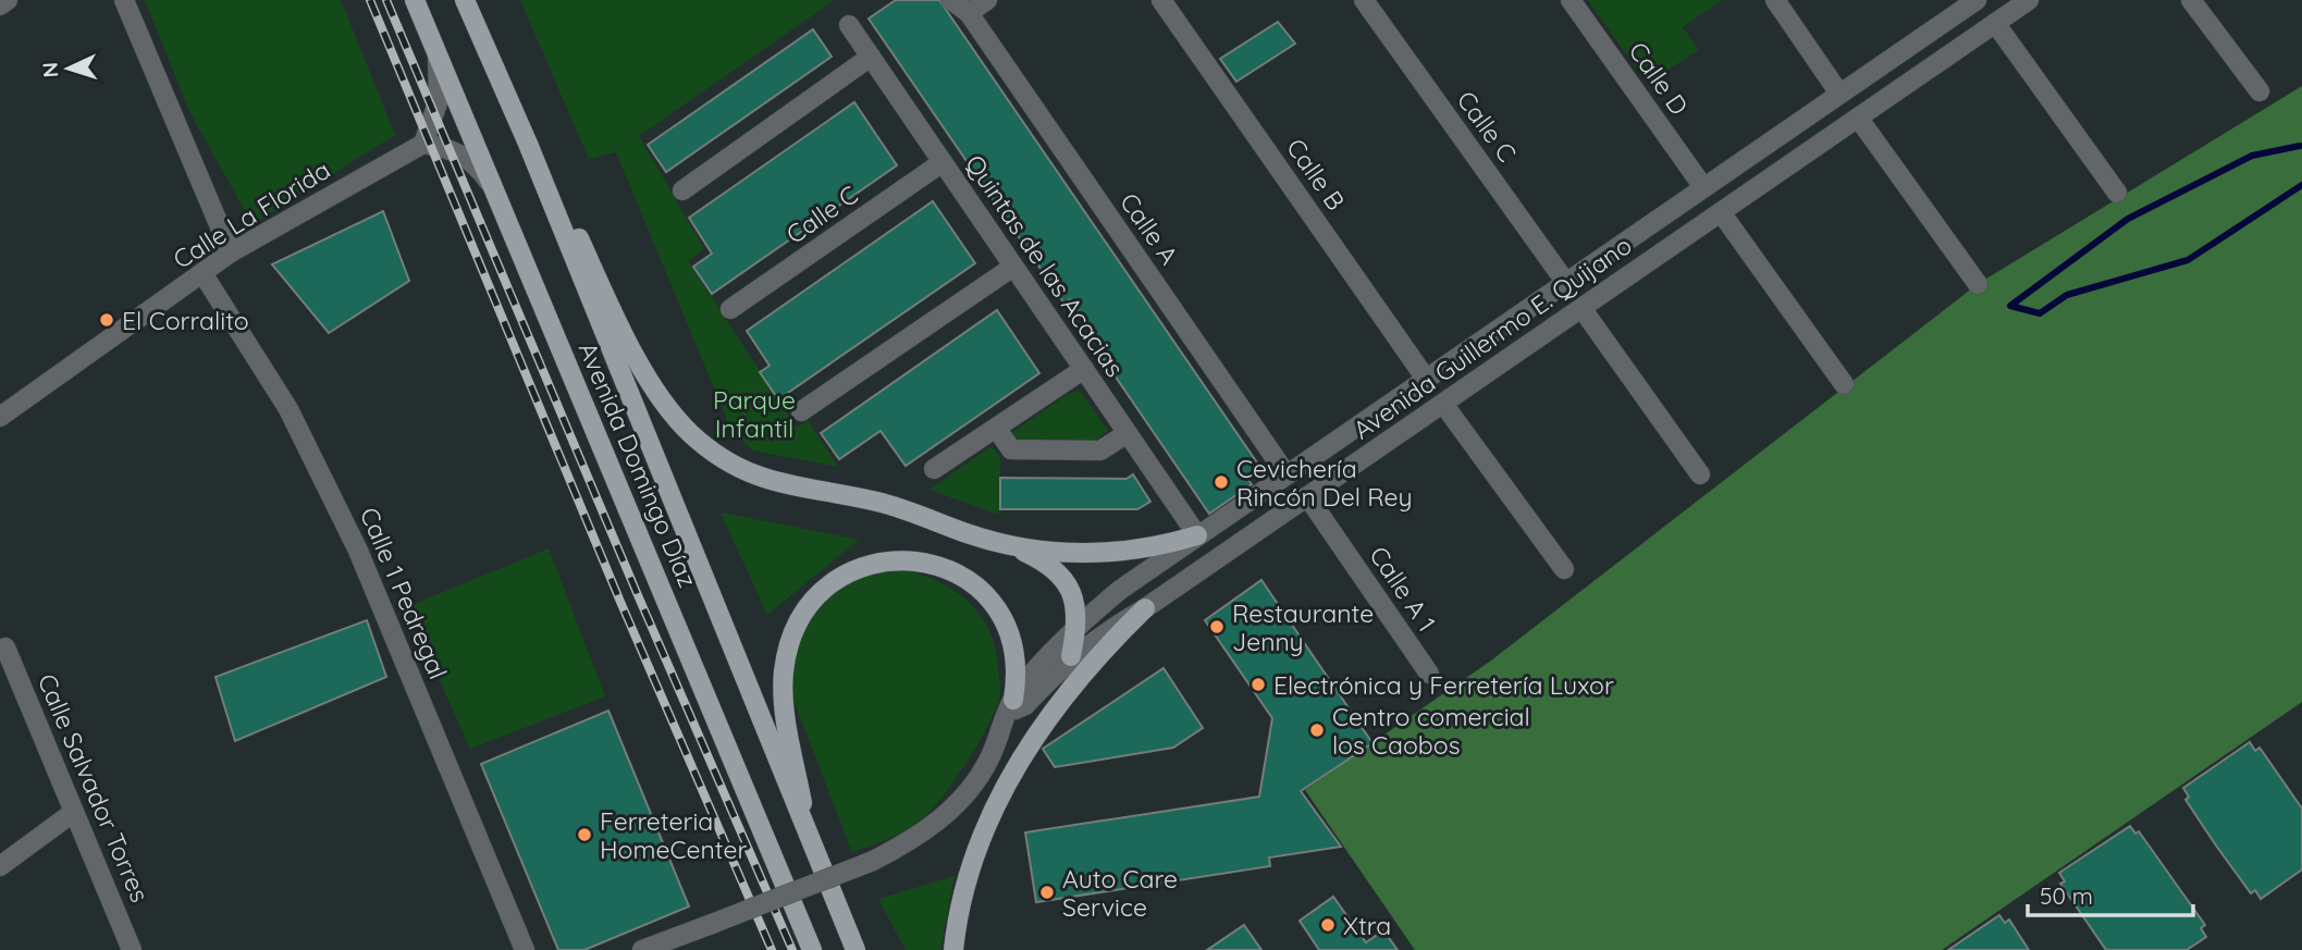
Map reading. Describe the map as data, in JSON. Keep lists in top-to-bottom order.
{
  "streets": {
    "main road": ["Avenida Domingo Díaz"],
    "street": [
      "Calle D",
      "Calle C",
      "Calle B",
      "Calle La Florida",
      "Calle A",
      "Quintas de las Acacias",
      "Avenida Guillermo E. Quijano",
      "Calle A 1",
      "Calle 1 Pedregal",
      "Calle Salvador Torres"
    ]
  },
  "crossings": [
    ["Calle D", "Avenida Guillermo E. Quijano"],
    ["Calle C", "Quintas de las Acacias"],
    ["Calle C", "Avenida Guillermo E. Quijano"],
    ["Calle B", "Avenida Guillermo E. Quijano"],
    ["Calle La Florida", "Calle 1 Pedregal"],
    ["Calle A", "Avenida Guillermo E. Quijano"],
    ["Quintas de las Acacias", "Avenida Guillermo E. Quijano"],
    ["Avenida Guillermo E. Quijano", "Calle A 1"]
  ],
  "parks": ["Parque Infantil"],
  "places": [
    "El Corralito",
    "Cevichería Rincón Del Rey",
    "Restaurante Jenny",
    "Electrónica y Ferretería Luxor",
    "Centro comercial los Caobos",
    "Ferreteria HomeCenter",
    "Auto Care Service",
    "Xtra"
  ],
  "scale_bar": "50 m",
  "north": "left"
}
